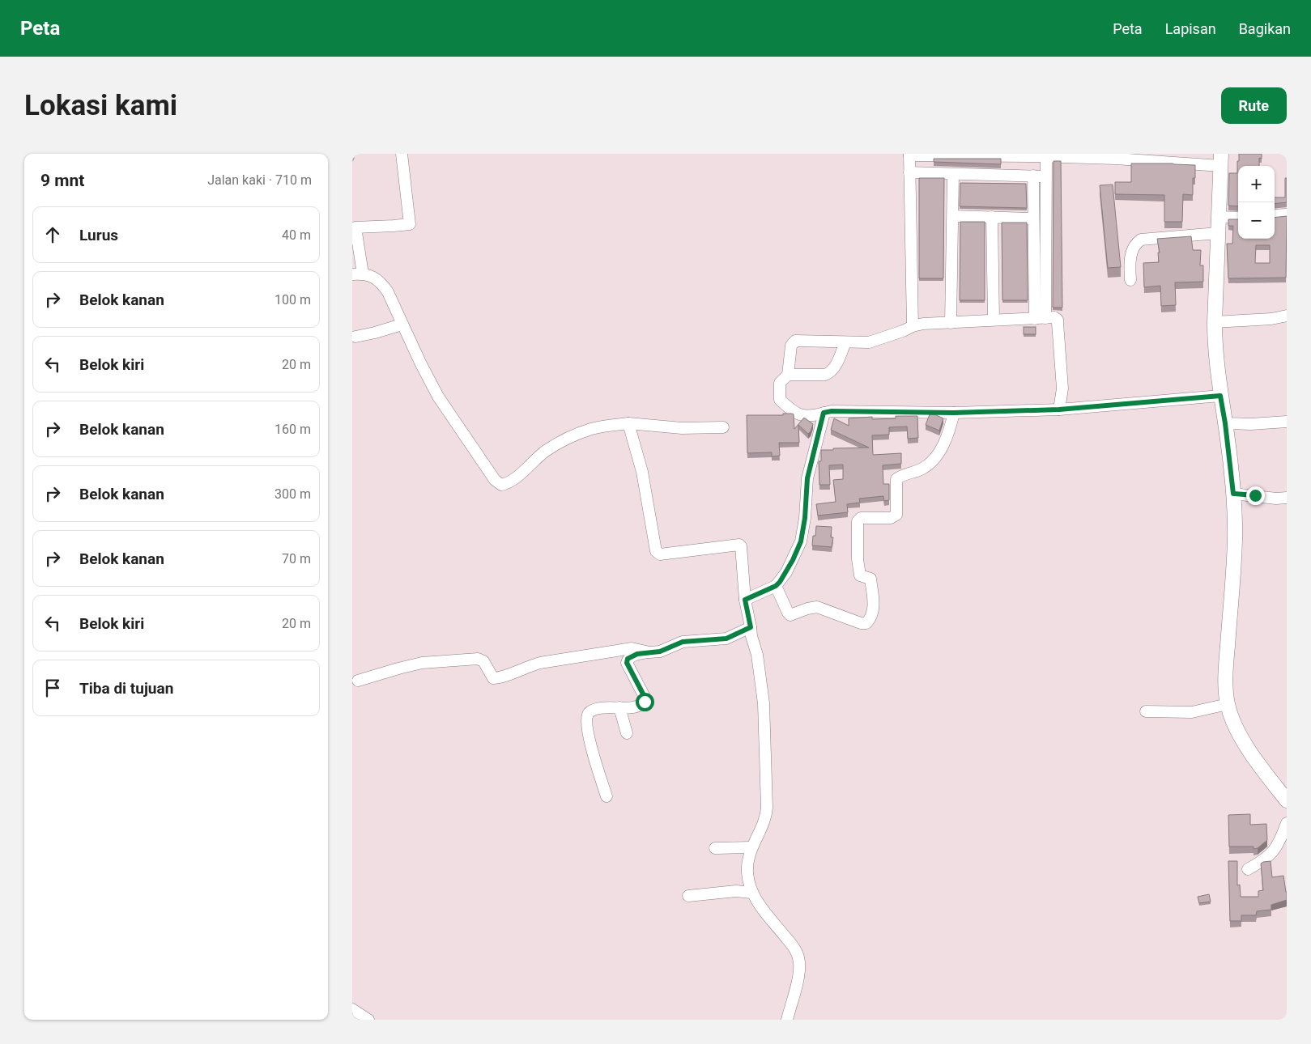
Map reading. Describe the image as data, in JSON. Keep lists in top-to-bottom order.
{
  "page": {
    "header": "Peta",
    "nav": ["Peta", "Lapisan", "Bagikan"],
    "buttons": "Rute",
    "title": "Lokasi kami",
    "heading": ["9 mnt", "Jalan kaki · 710 m"],
    "map_buttons": ["+", "−"],
    "list": [
      ["Lurus", "40 m"],
      ["Belok kanan", "100 m"],
      ["Belok kiri", "20 m"],
      ["Belok kanan", "160 m"],
      ["Belok kanan", "300 m"],
      ["Belok kanan", "70 m"],
      ["Belok kiri", "20 m"],
      "Tiba di tujuan"
    ]
  }
}
